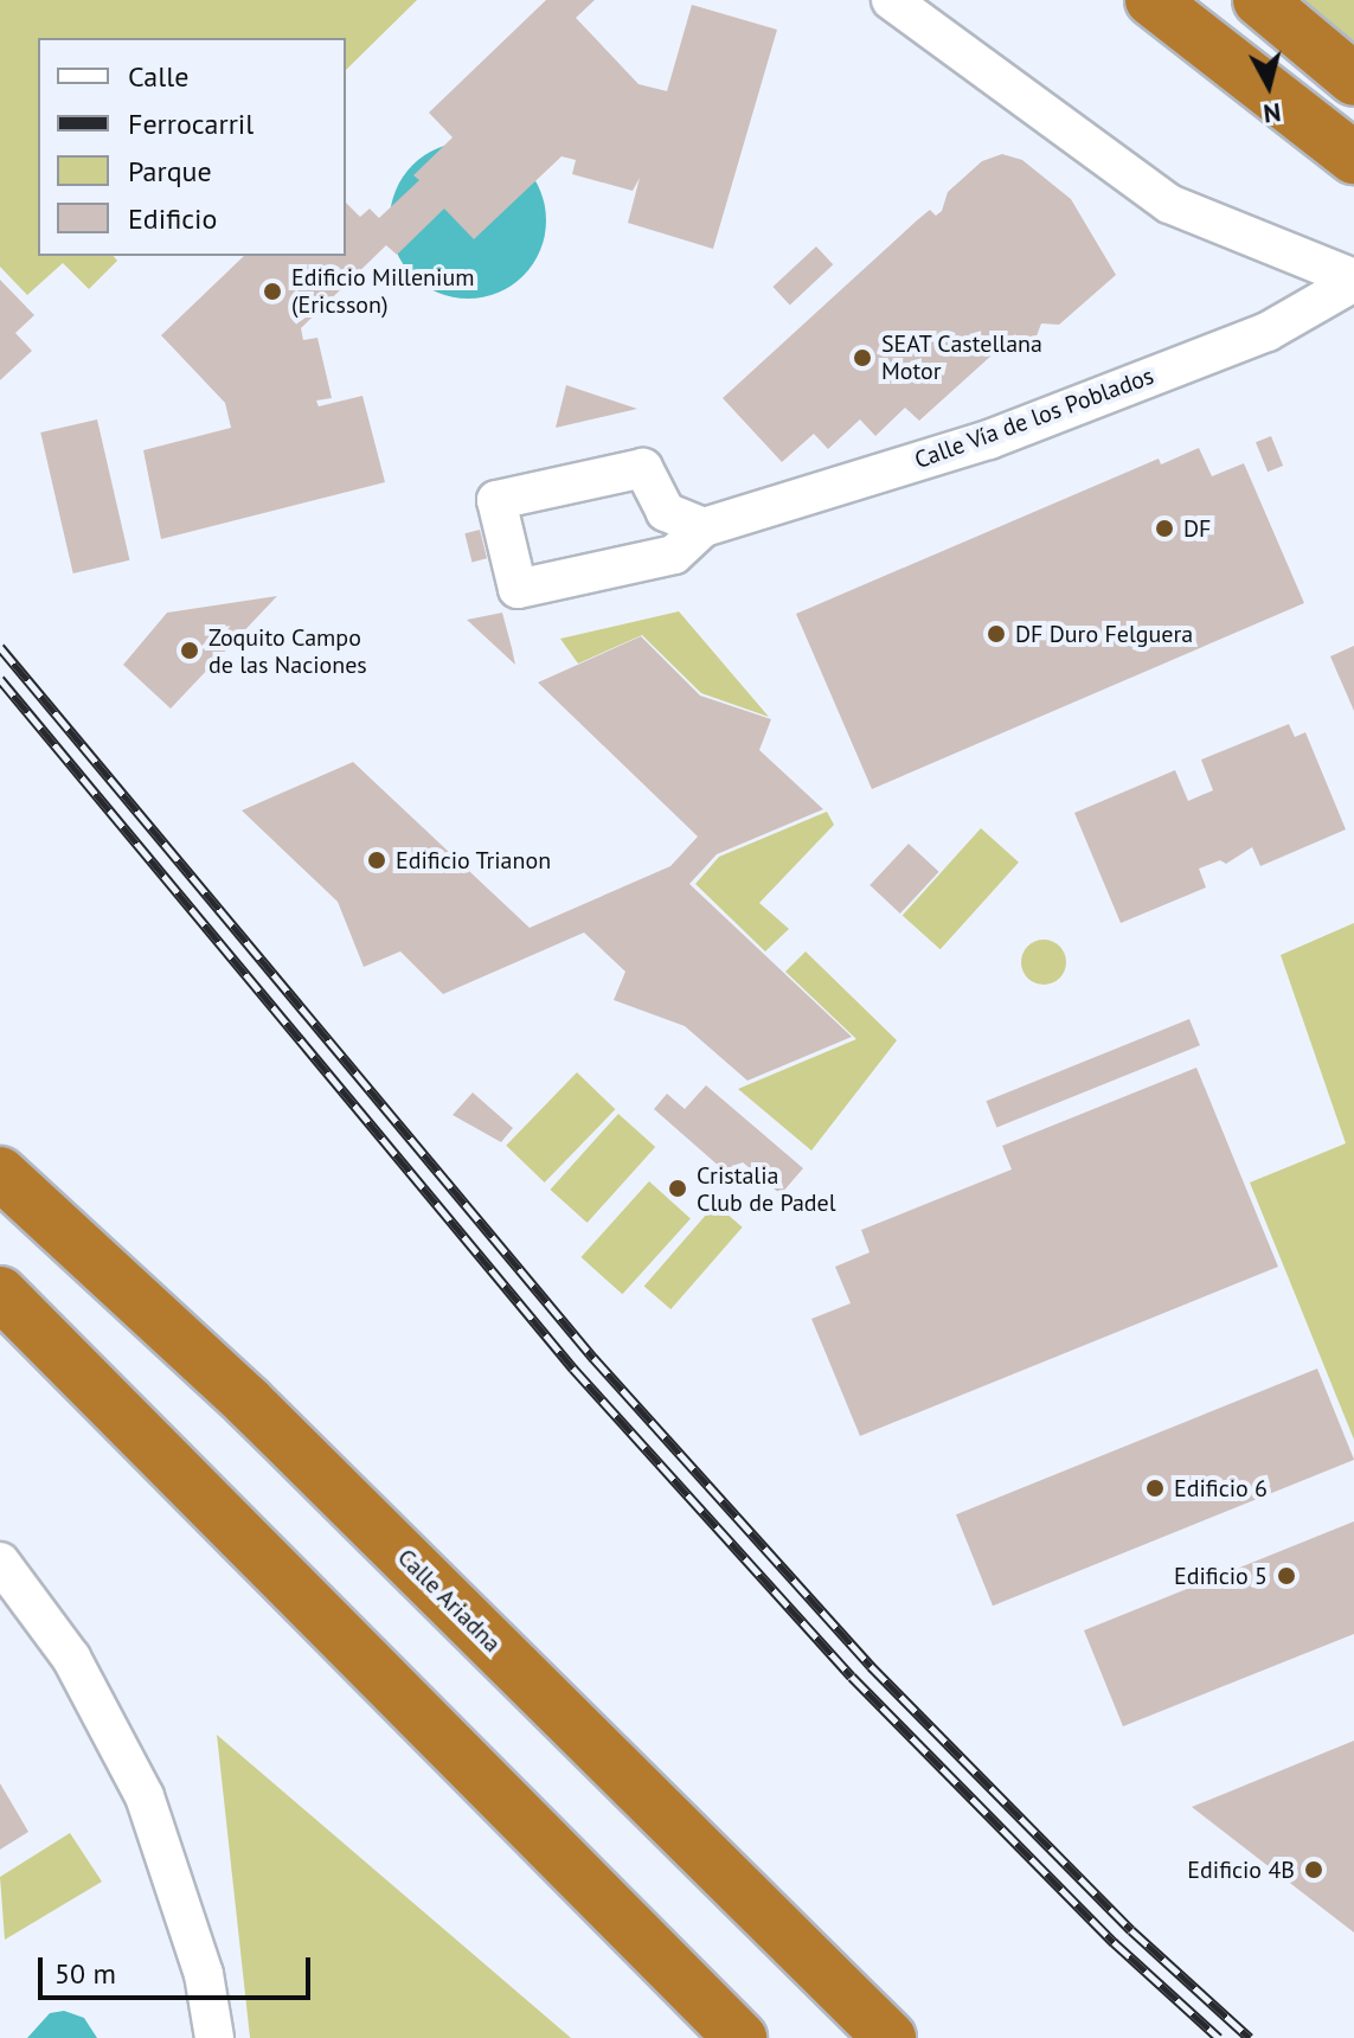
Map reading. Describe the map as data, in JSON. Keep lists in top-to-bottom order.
{
  "streets": {
    "highway": ["Calle Ariadna"],
    "street": ["Calle Vía de los Poblados"]
  },
  "places": [
    "Edificio Millenium (Ericsson)",
    "SEAT Castellana Motor",
    "DF",
    "DF Duro Felguera",
    "Zoquito Campo de las Naciones",
    "Edificio Trianon",
    "Cristalia Club de Padel",
    "Edificio 6",
    "Edificio 5",
    "Edificio 4B"
  ],
  "legend": [
    "Calle",
    "Ferrocarril",
    "Parque",
    "Edificio"
  ],
  "scale_bar": "50 m",
  "north": "bottom"
}
